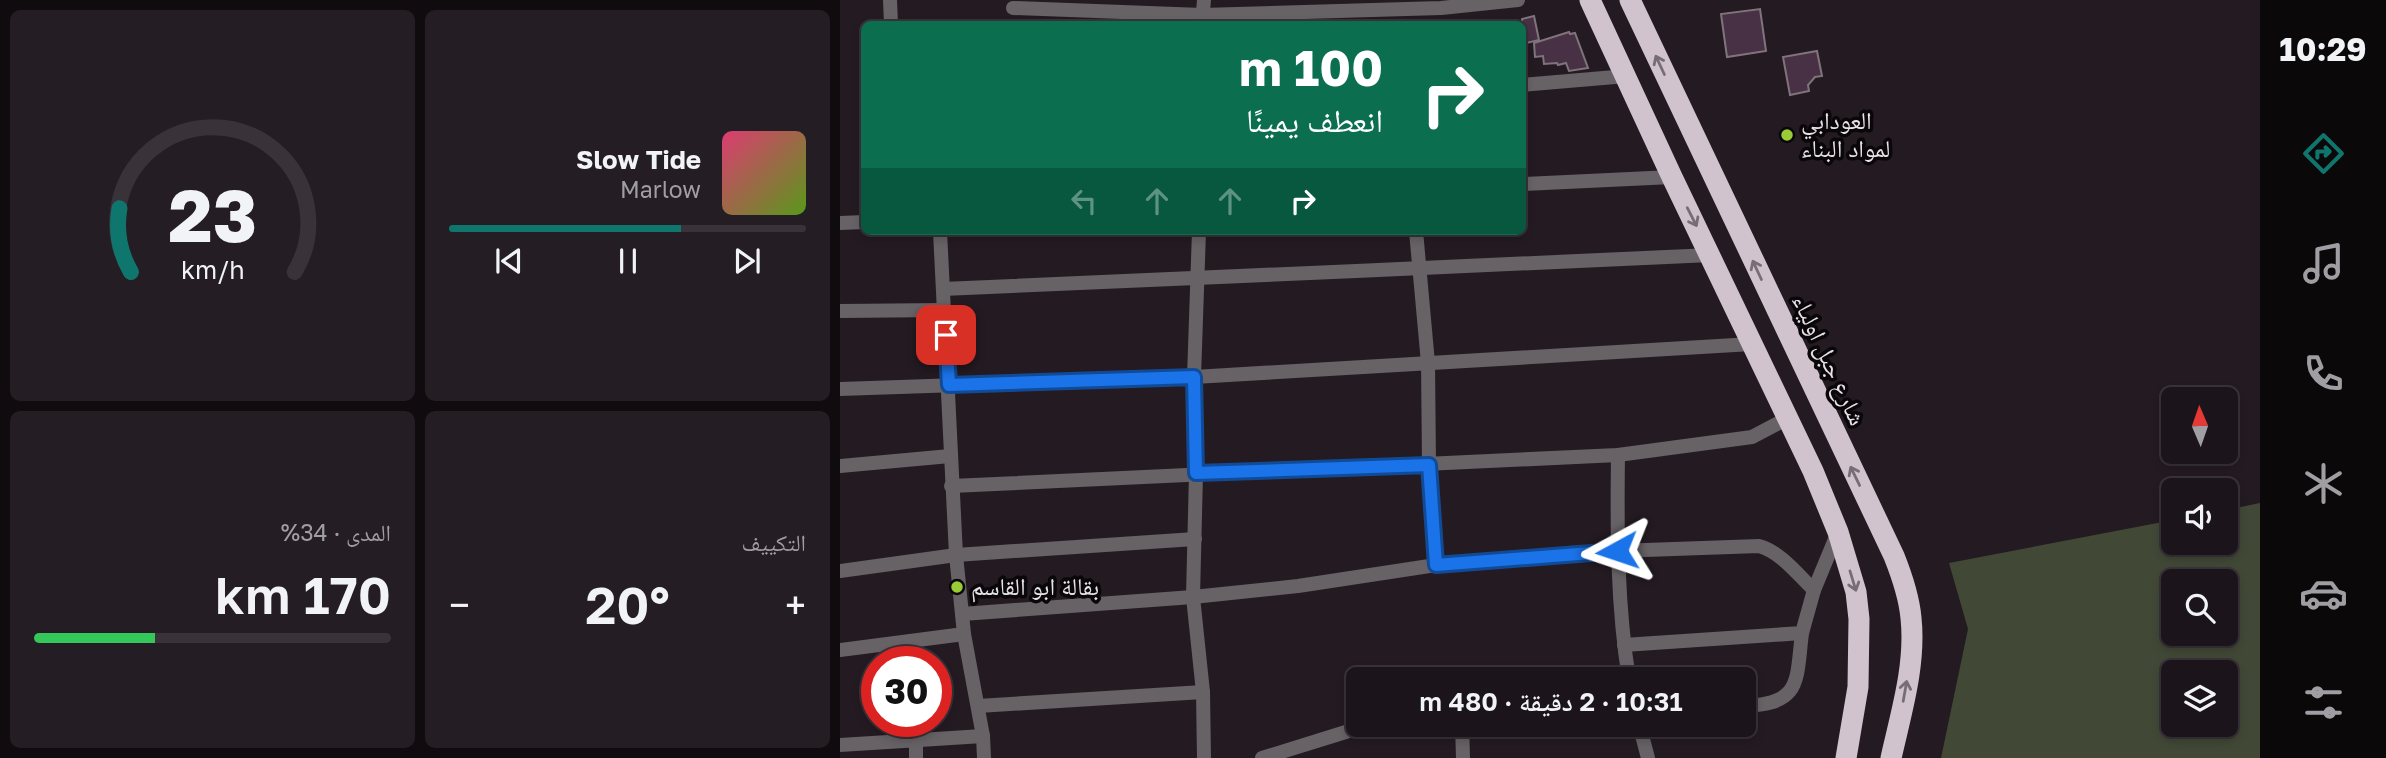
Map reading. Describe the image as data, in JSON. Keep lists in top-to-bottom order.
{
  "streets": {
    "highway": ["شارع جبل اولياء"]
  },
  "places": ["العودابي لمواد البناء", "بقالة ابو القاسم"],
  "north": "top",
  "page": {
    "tabs": "10:29",
    "turn": ["100 m", "انعطف يمينًا"],
    "song": ["Slow Tide", "Marlow"],
    "tile": [
      "التكييف",
      ["المدى · 34%", "170 km"]
    ],
    "heat": ["−", "20°", "+"],
    "limit": "30",
    "trip": "10:31 · 2 دقيقة · 480 m",
    "gauge": ["23", "km/h"]
  }
}
